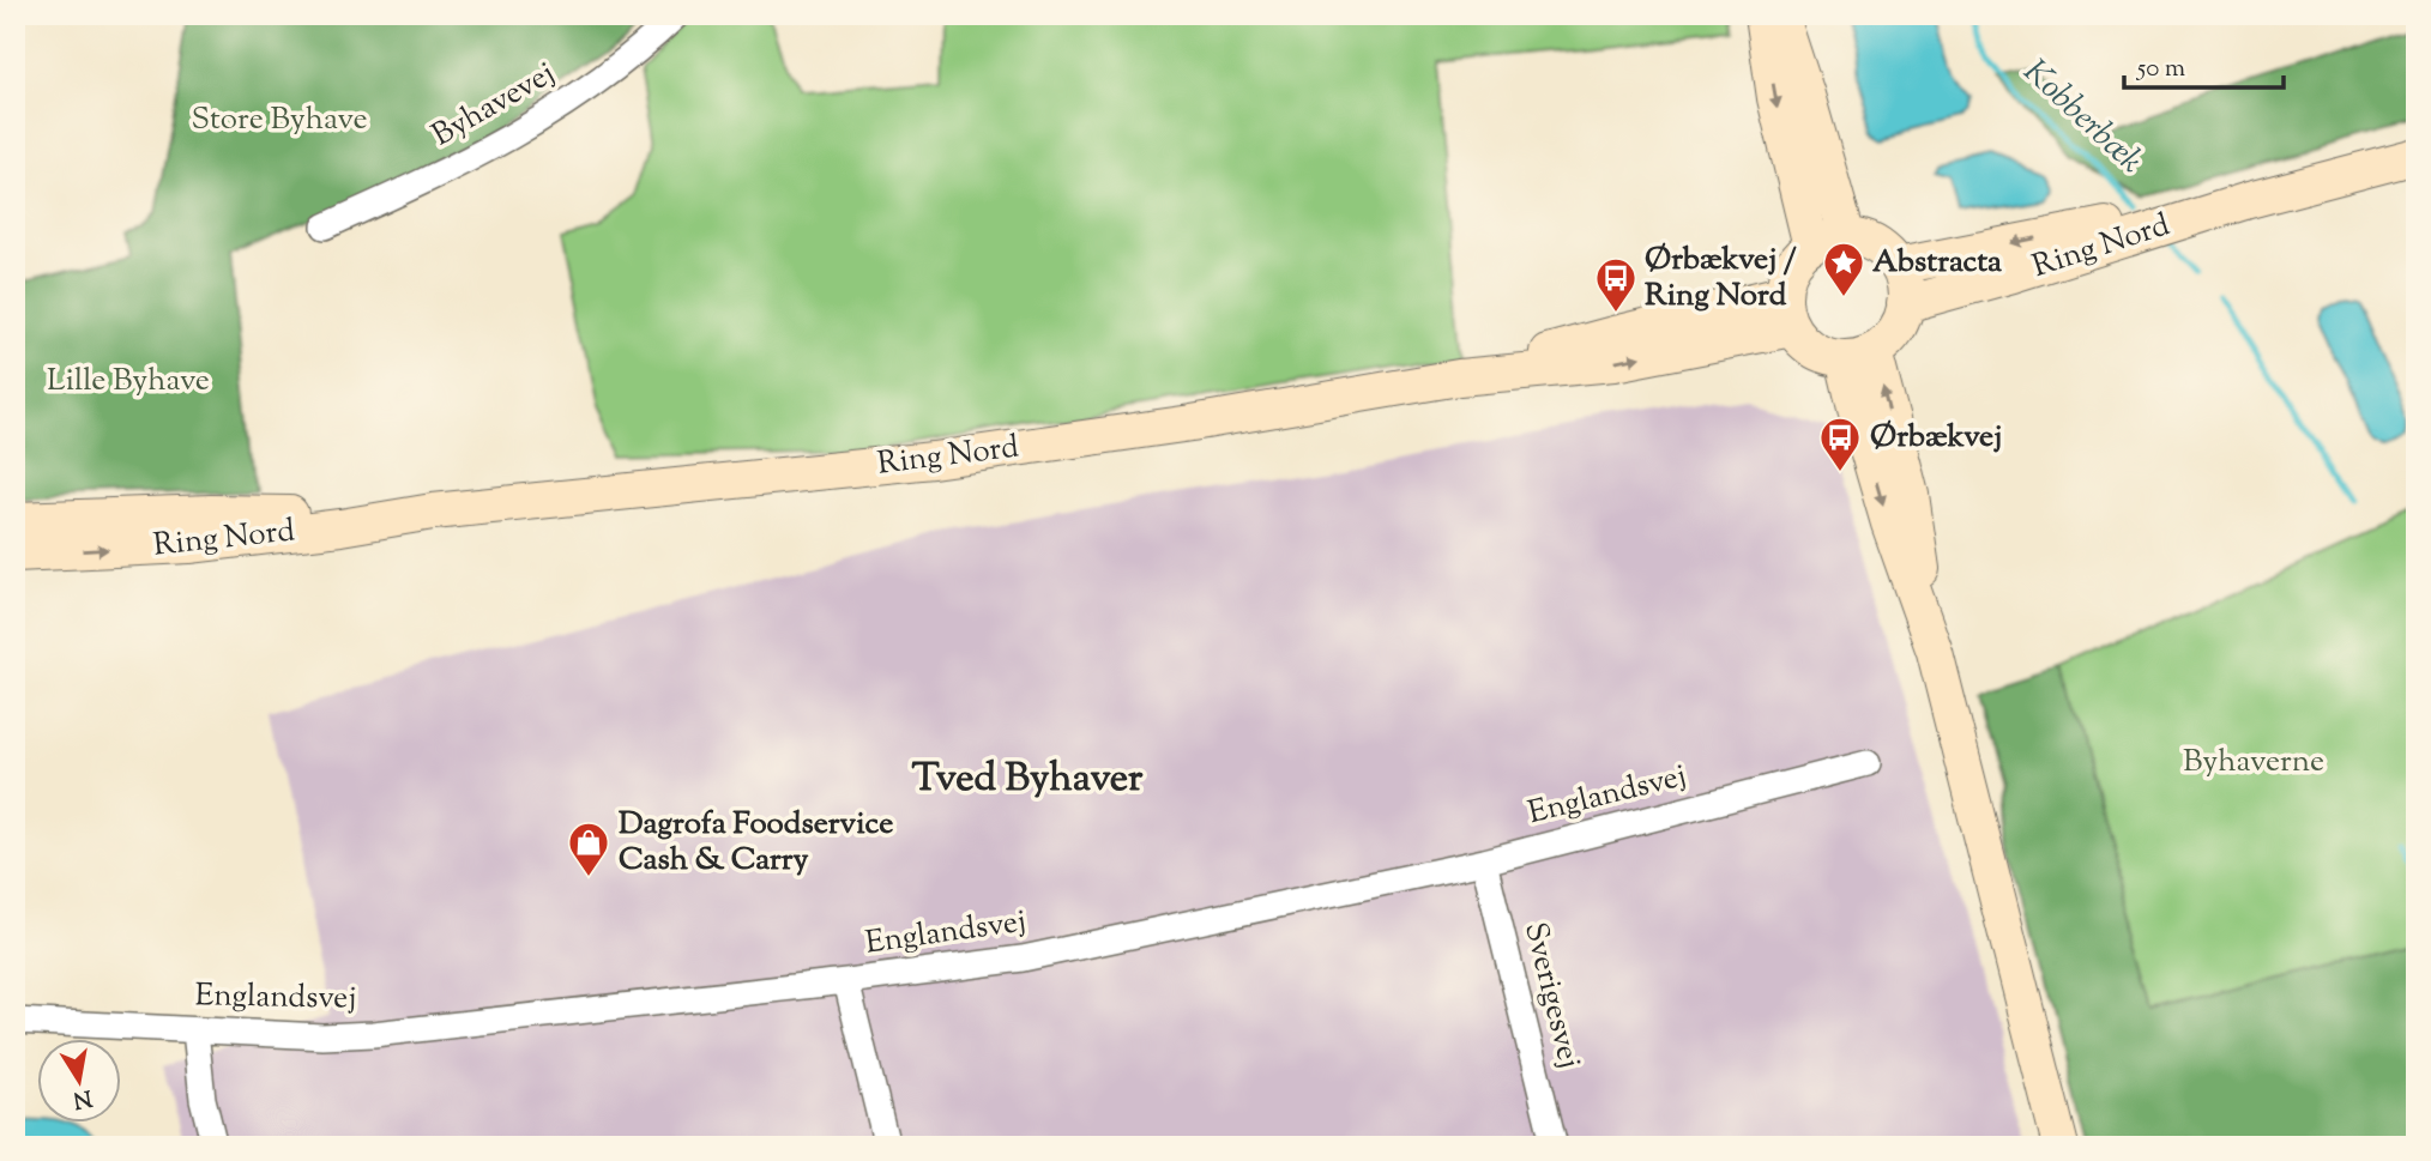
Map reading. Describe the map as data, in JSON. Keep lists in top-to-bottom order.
{
  "streets": {
    "main road": ["Ring Nord"],
    "street": ["Byhavevej", "Englandsvej", "Sverigesvej"]
  },
  "crossings": [
    ["Englandsvej", "Sverigesvej"]
  ],
  "districts": ["Tved Byhaver"],
  "water": ["Kobberbæk"],
  "parks": ["Store Byhave", "Lille Byhave", "Byhaverne"],
  "places": {
    "place": ["Abstracta"],
    "bus stop": ["Ørbækvej / Ring Nord", "Ørbækvej"],
    "shop": ["Dagrofa Foodservice Cash & Carry"]
  },
  "scale_bar": "50 m",
  "north": "bottom"
}
